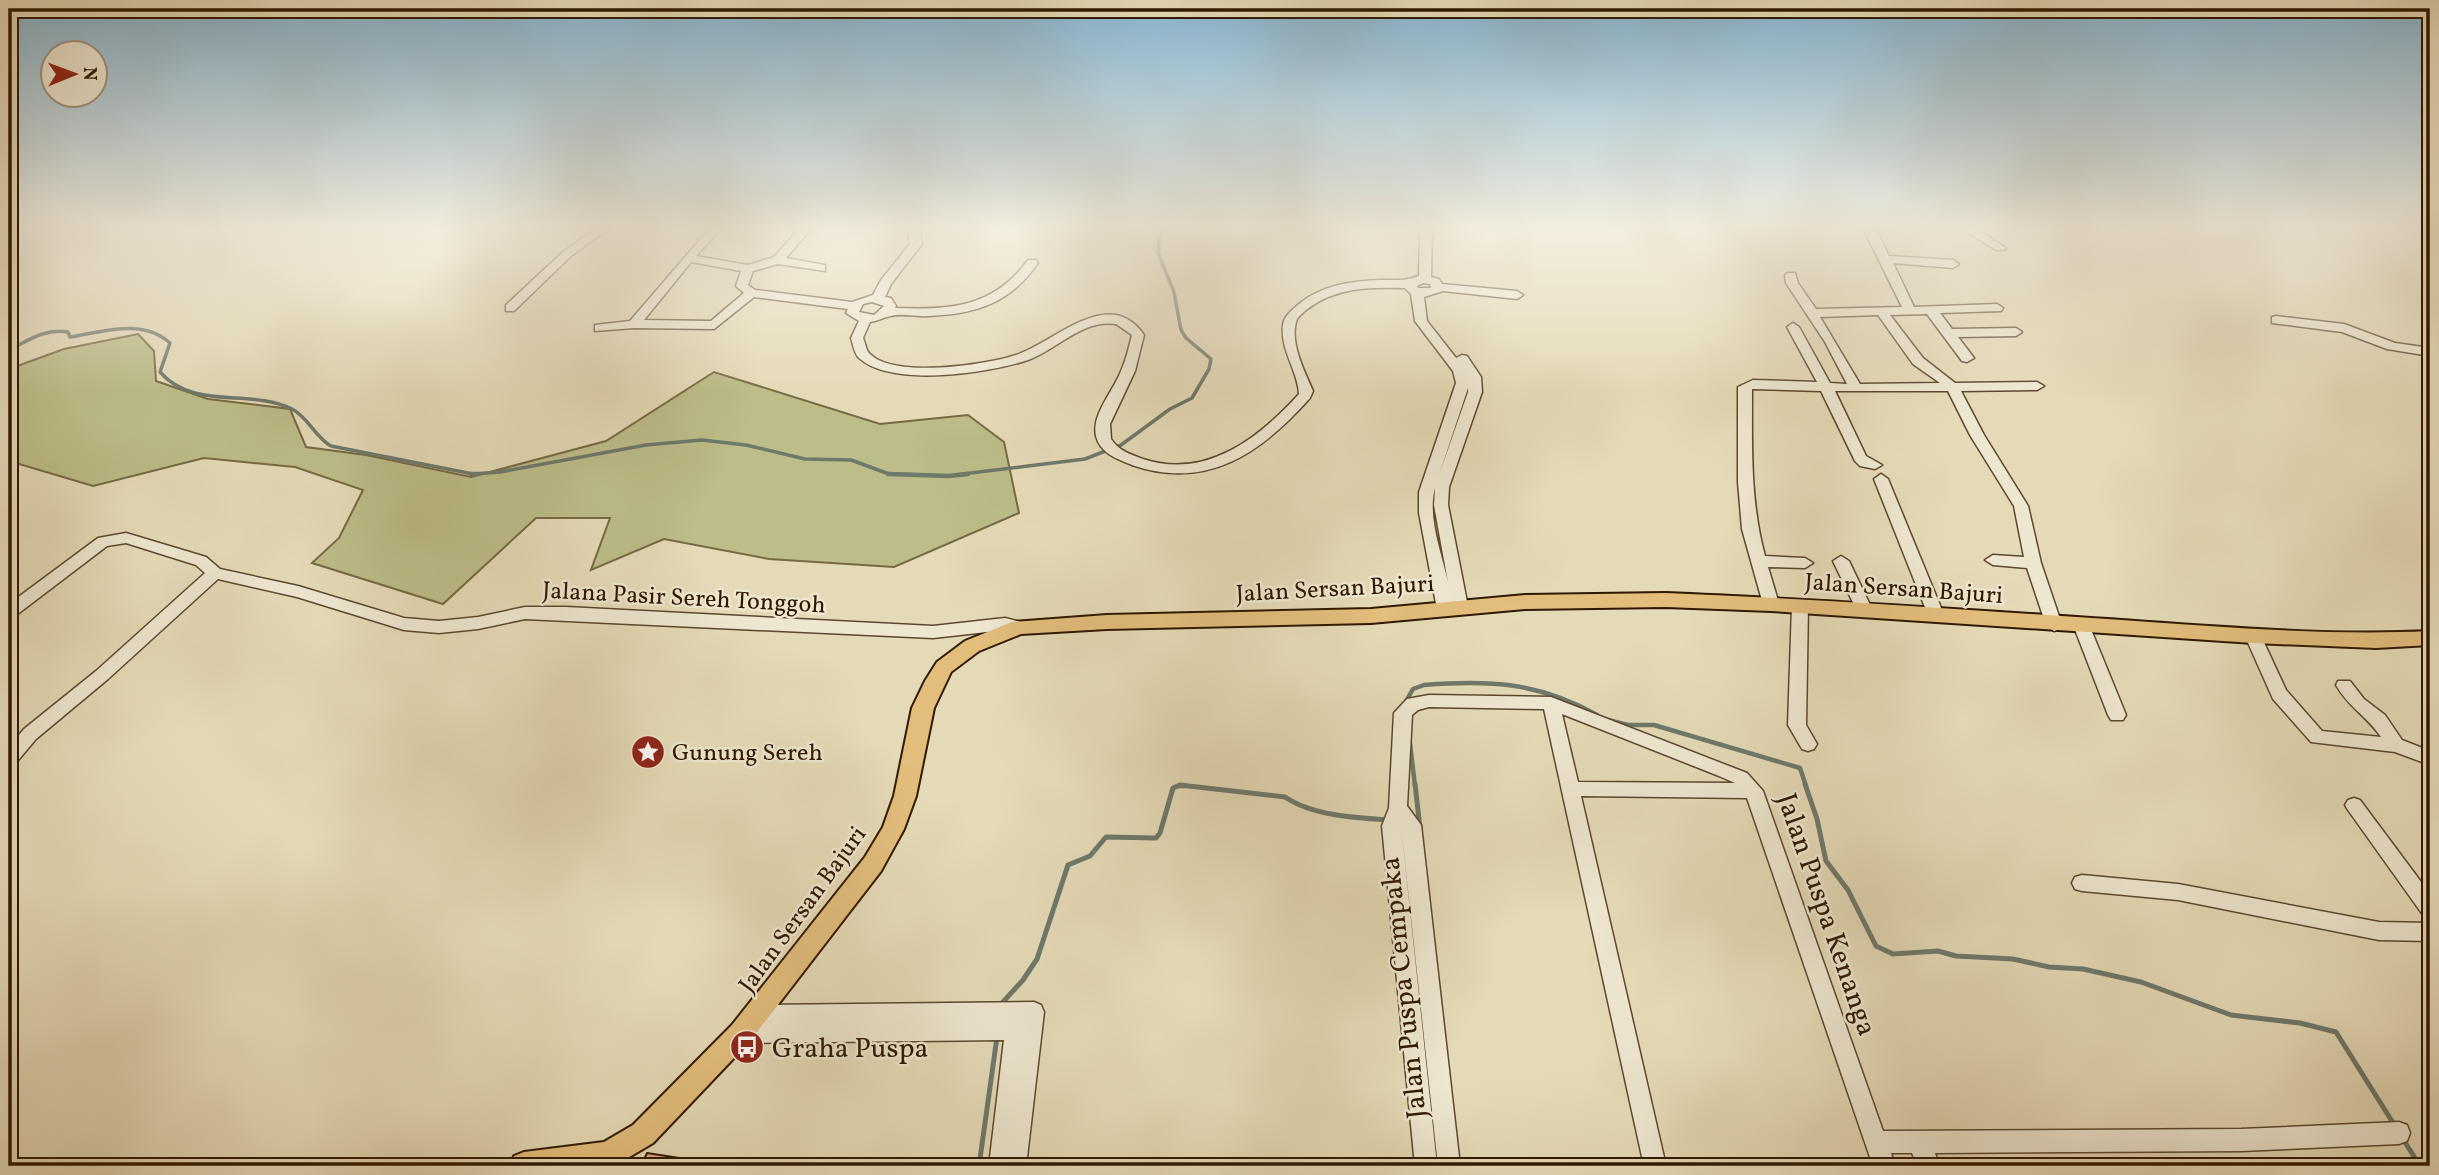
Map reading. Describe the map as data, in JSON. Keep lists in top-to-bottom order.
{
  "streets": {
    "main road": ["Jalan Sersan Bajuri"],
    "street": ["Jalana Pasir Sereh Tonggoh", "Jalan Puspa Kenanga", "Jalan Puspa Cempaka"]
  },
  "crossings": [
    ["Jalan Sersan Bajuri", "Jalana Pasir Sereh Tonggoh"],
    ["Jalan Puspa Kenanga", "Jalan Puspa Cempaka"]
  ],
  "places": {
    "place": ["Gunung Sereh"],
    "bus stop": ["Graha Puspa"]
  },
  "north": "right"
}
